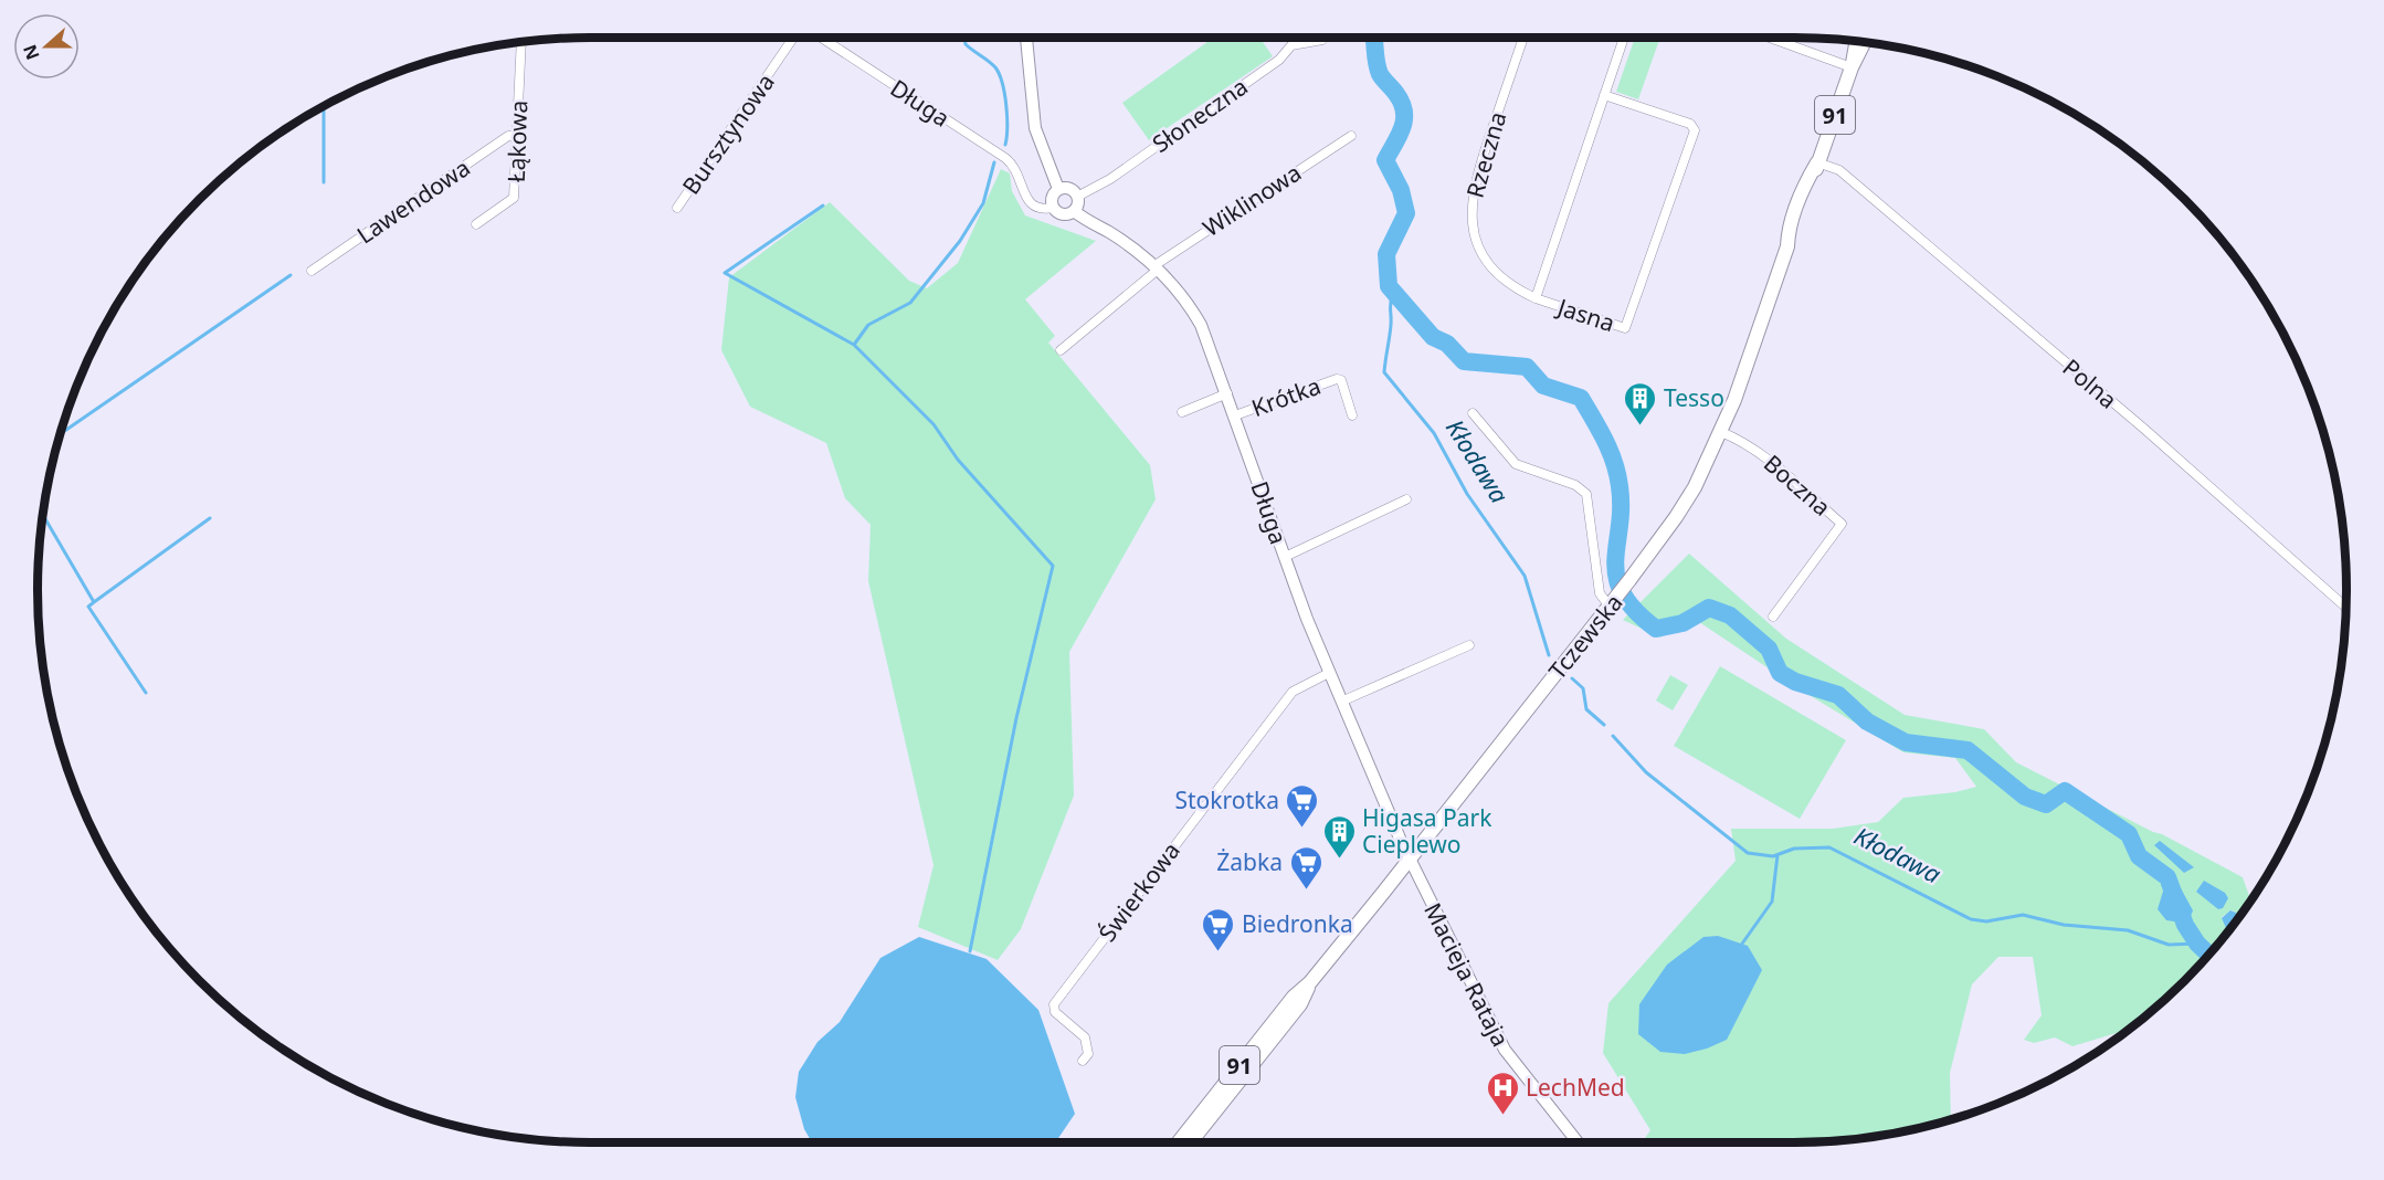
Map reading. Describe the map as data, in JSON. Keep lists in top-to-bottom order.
{
  "streets": {
    "main road": ["91", "Tczewska"],
    "street": [
      "Długa",
      "Słoneczna",
      "Bursztynowa",
      "Łąkowa",
      "Rzeczna",
      "Wiklinowa",
      "Lawendowa",
      "Jasna",
      "Polna",
      "Krótka",
      "Boczna",
      "Świerkowa",
      "Macieja Rataja"
    ]
  },
  "crossings": [
    ["Długa", "Słoneczna"],
    ["Długa", "Wiklinowa"],
    ["Długa", "Krótka"],
    ["Długa", "Tczewska"],
    ["Długa", "Świerkowa"],
    ["Długa", "Macieja Rataja"],
    ["Łąkowa", "Lawendowa"],
    ["Rzeczna", "Jasna"],
    ["Polna", "Tczewska"],
    ["Boczna", "Tczewska"],
    ["Tczewska", "Macieja Rataja"]
  ],
  "water": ["Kłodawa"],
  "places": {
    "building": ["Tesso", "Higasa Park Cieplewo"],
    "supermarket": ["Stokrotka", "Żabka", "Biedronka"],
    "hospital": ["LechMed"]
  },
  "north": "left"
}
